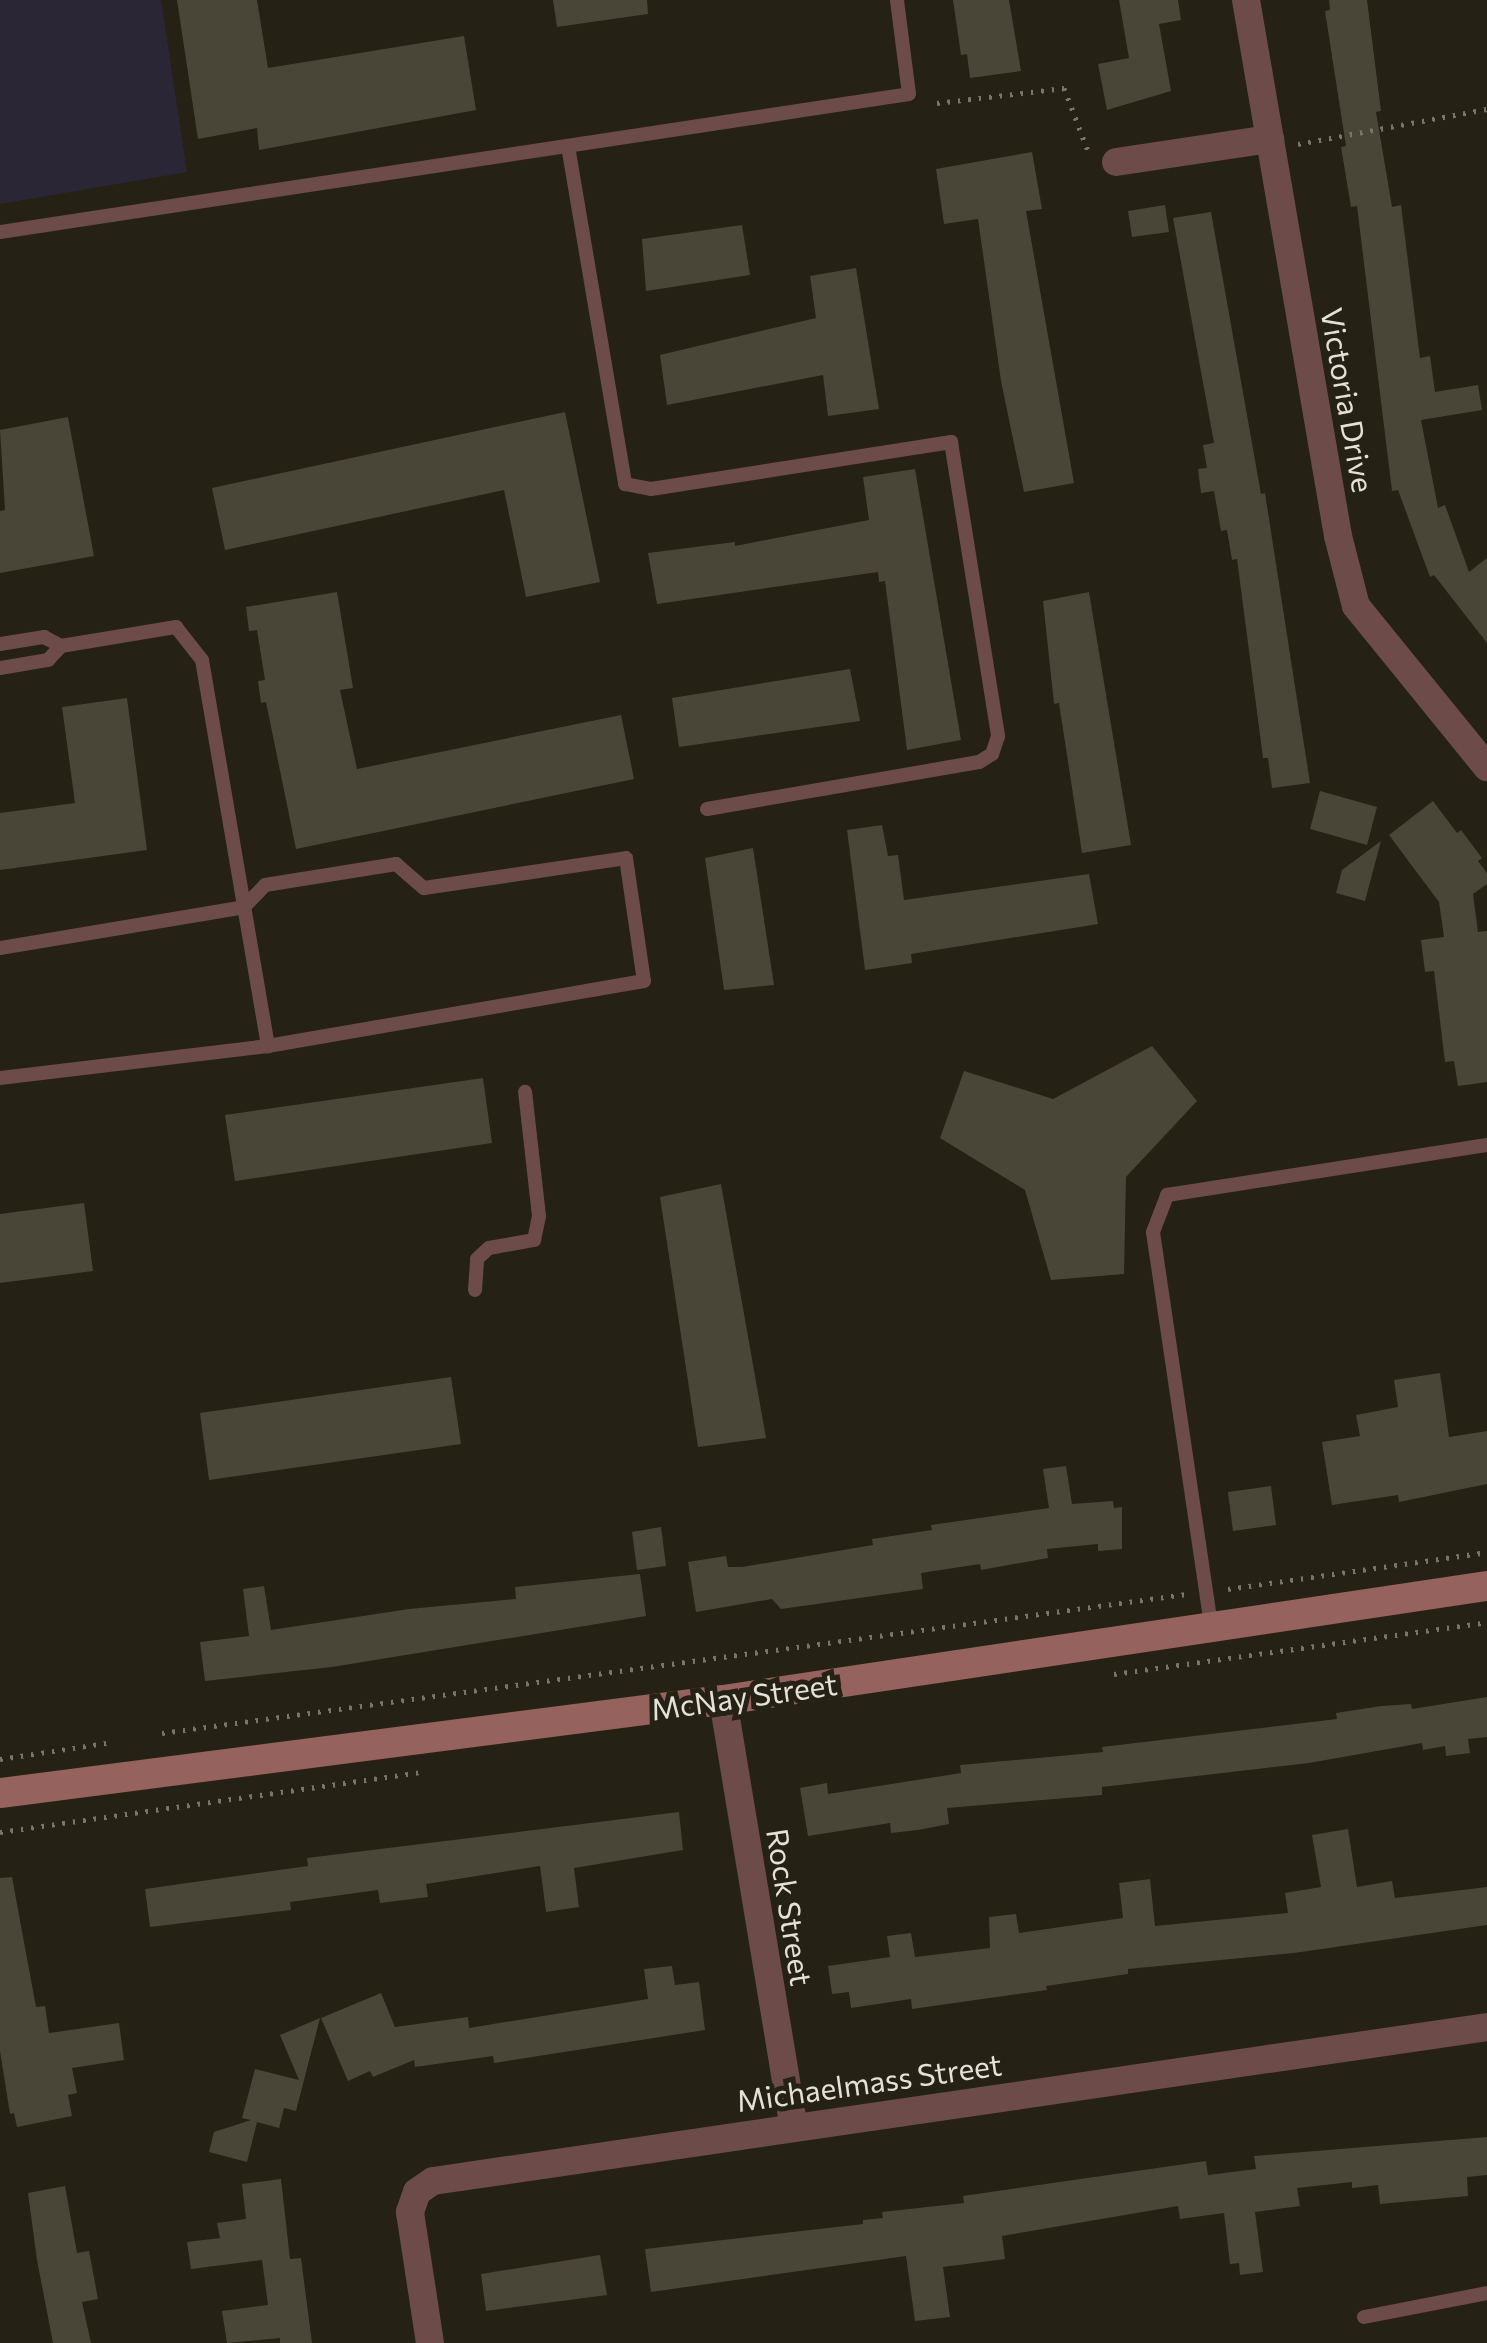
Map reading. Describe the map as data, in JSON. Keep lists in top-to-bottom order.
{
  "streets": {
    "street": [
      "Victoria Drive",
      "McNay Street",
      "Rock Street",
      "Michaelmass Street"
    ]
  },
  "crossings": [
    ["McNay Street", "Rock Street"],
    ["Rock Street", "Michaelmass Street"]
  ]
}
